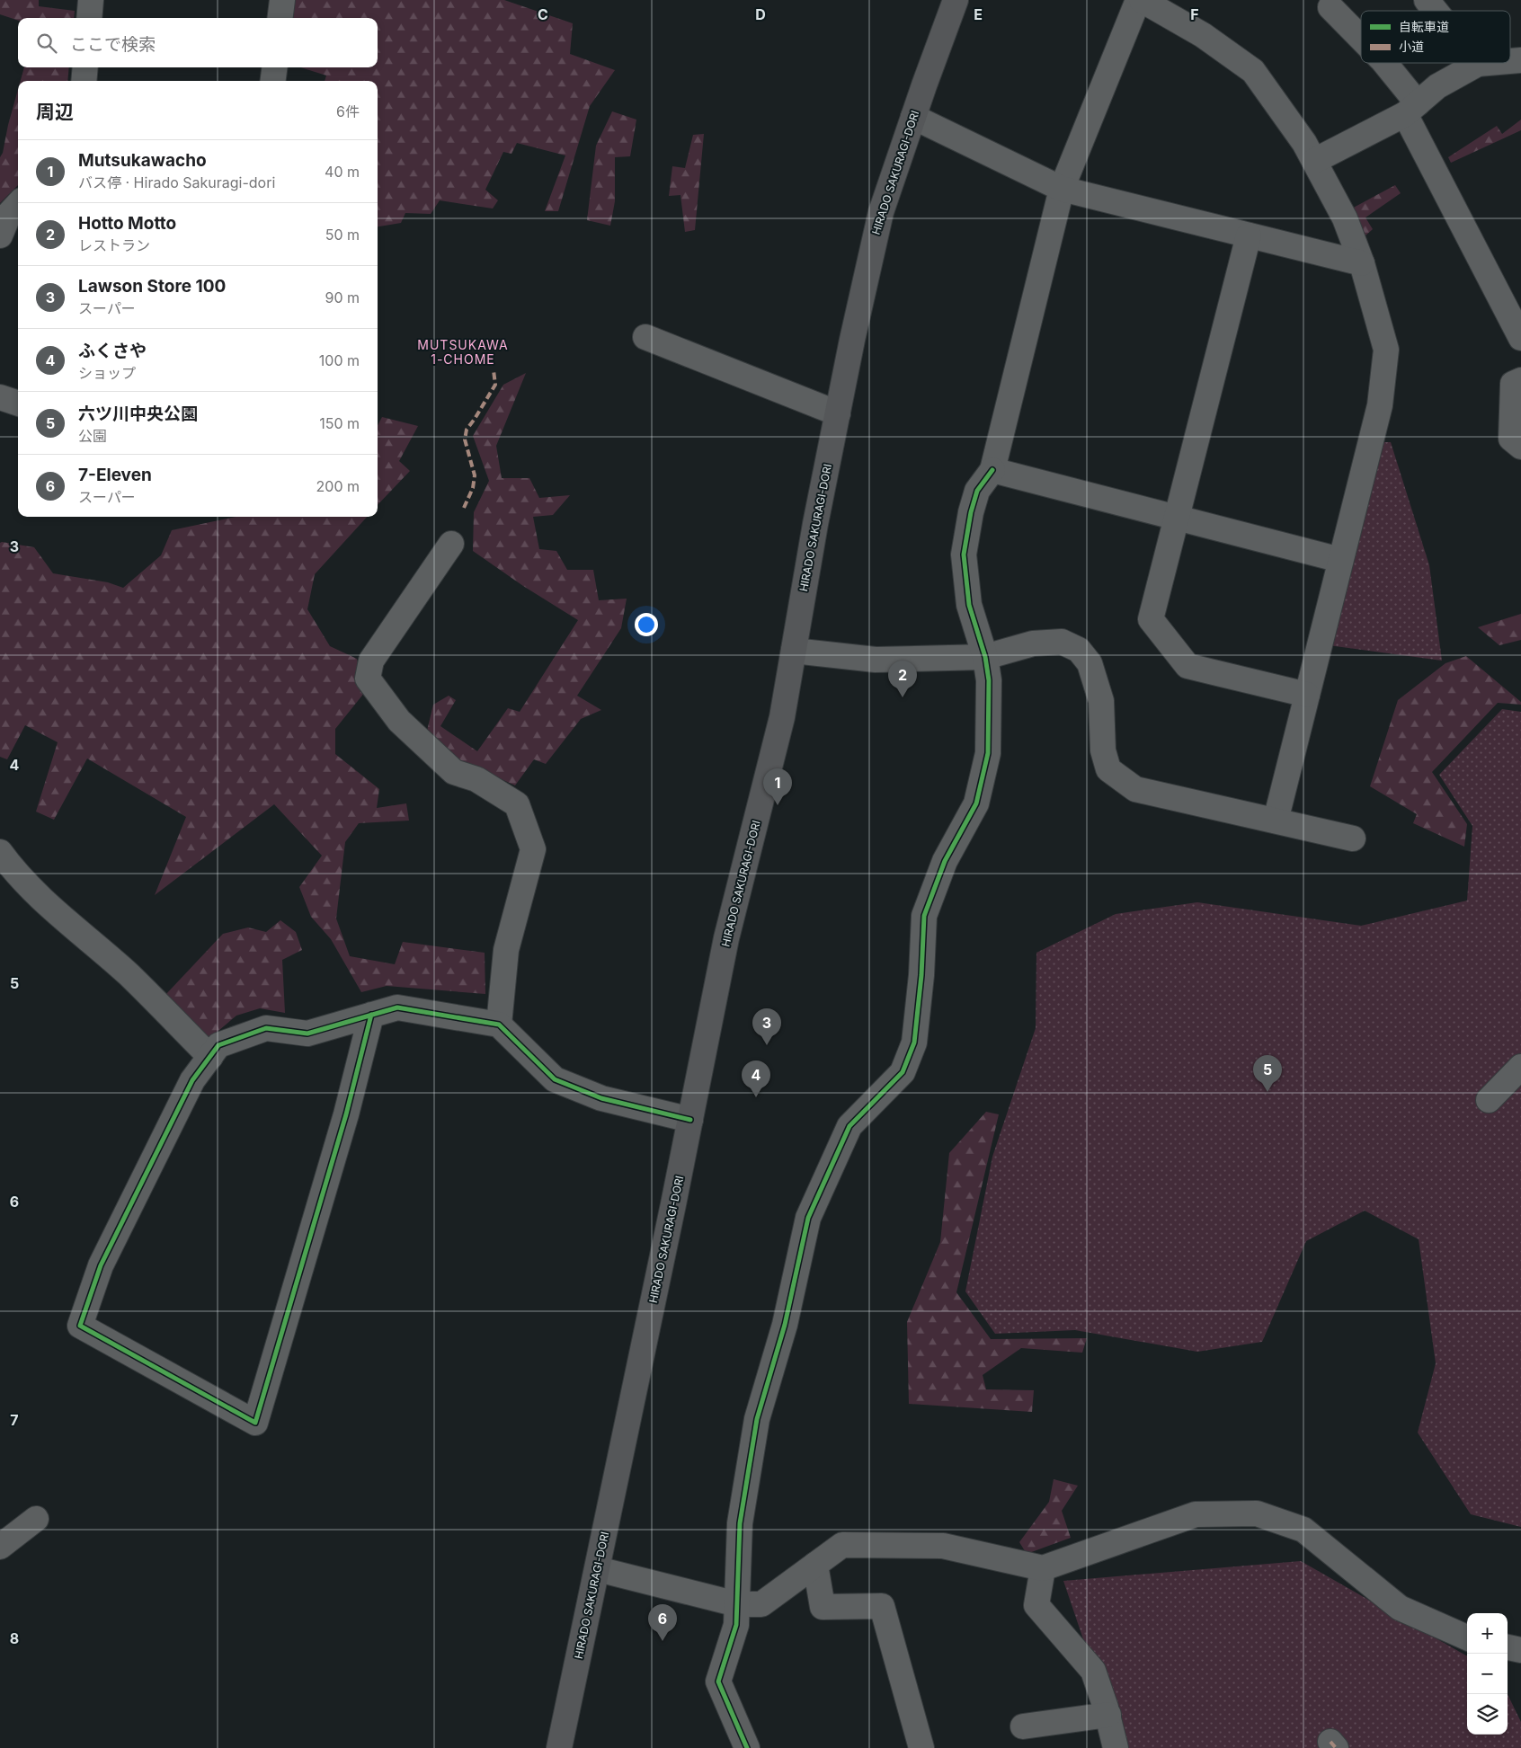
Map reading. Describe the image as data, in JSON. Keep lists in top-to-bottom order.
{
  "streets": {
    "main road": ["HIRADO SAKURAGI-DORI"]
  },
  "districts": ["MUTSUKAWA 1-CHOME"],
  "legend": ["自転車道", "小道"],
  "page": {
    "search": "ここで検索",
    "heading": ["周辺", "6件"],
    "list": [
      {
        "mark": "1",
        "name": "Mutsukawacho",
        "note": "バス停 · Hirado Sakuragi-dori",
        "value": "40 m"
      },
      {
        "mark": "2",
        "name": "Hotto Motto",
        "note": "レストラン",
        "value": "50 m"
      },
      {
        "mark": "3",
        "name": "Lawson Store 100",
        "note": "スーパー",
        "value": "90 m"
      },
      {
        "mark": "4",
        "name": "ふくさや",
        "note": "ショップ",
        "value": "100 m"
      },
      {
        "mark": "5",
        "name": "六ツ川中央公園",
        "note": "公園",
        "value": "150 m"
      },
      {
        "mark": "6",
        "name": "7-Eleven",
        "note": "スーパー",
        "value": "200 m"
      }
    ],
    "pins": [
      "2",
      "1",
      "3",
      "5",
      "4",
      "6"
    ],
    "map_buttons": ["+", "−"]
  },
  "grid": {
    "columns": [
      "C",
      "D",
      "E",
      "F"
    ],
    "rows": [
      "3",
      "4",
      "5",
      "6",
      "7",
      "8"
    ]
  }
}
